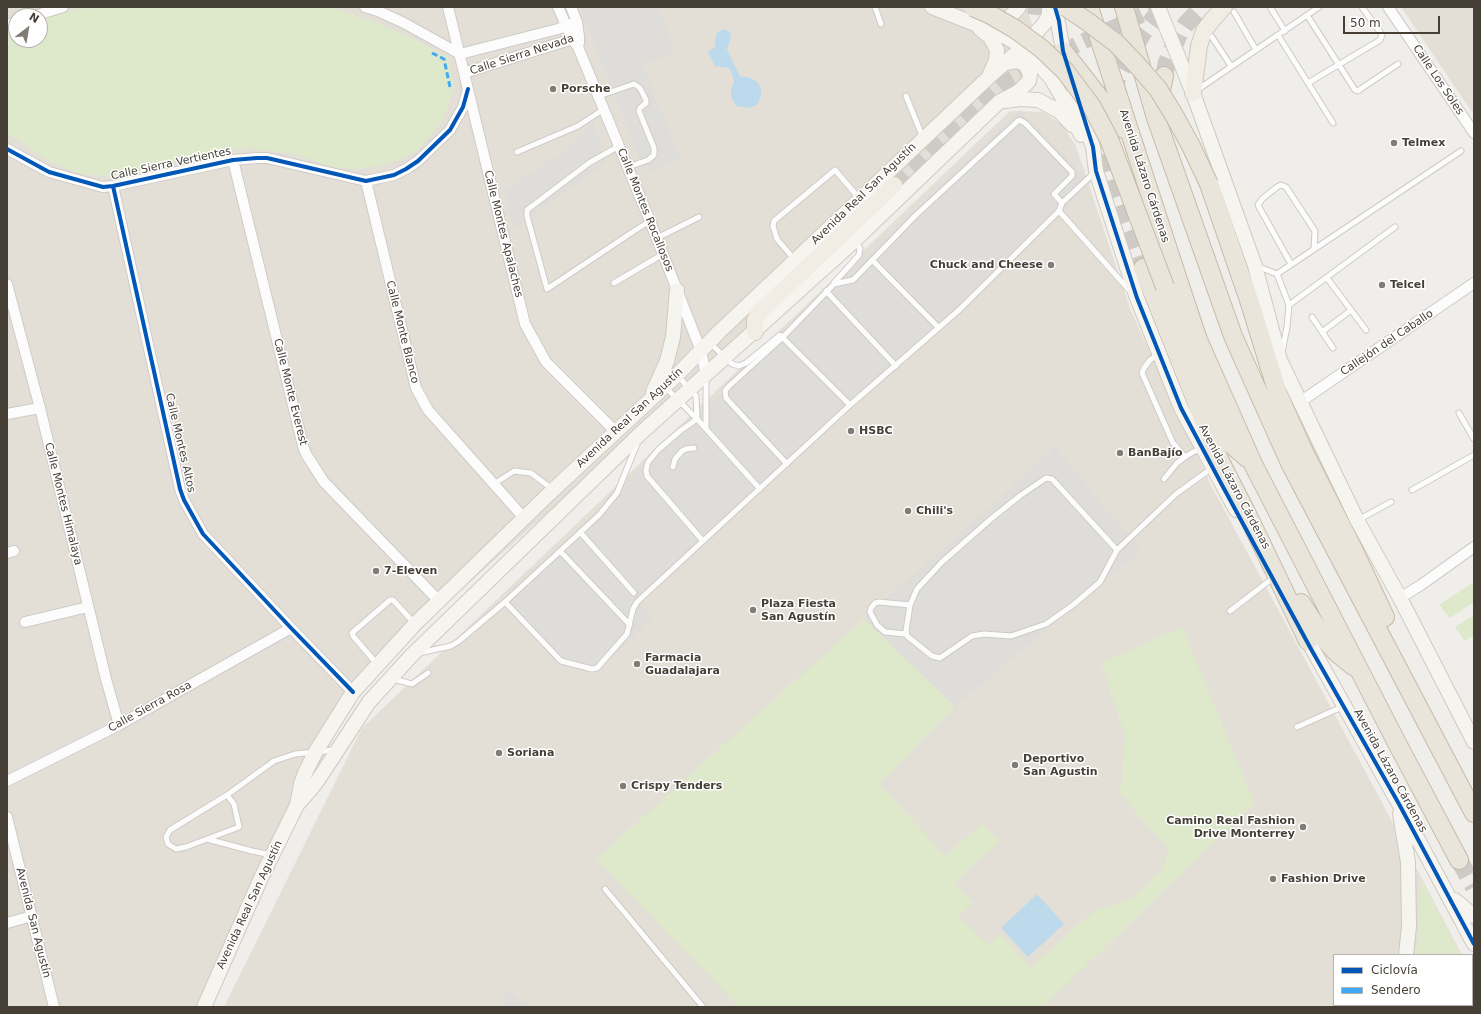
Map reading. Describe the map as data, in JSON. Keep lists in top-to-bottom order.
{
  "streets": {
    "highway": ["Avenida Lázaro Cárdenas"],
    "main road": ["Avenida Real San Agustín"],
    "street": [
      "Calle Sierra Nevada",
      "Calle Los Soles",
      "Calle Sierra Vertientes",
      "Calle Montes Rocallosos",
      "Calle Montes Apalaches",
      "Calle Monte Blanco",
      "Callejón del Caballo",
      "Calle Monte Everest",
      "Calle Montes Altos",
      "Calle Montes Himalaya",
      "Calle Sierra Rosa",
      "Avenida San Agustín"
    ]
  },
  "crossings": [
    ["Calle Sierra Nevada", "Calle Montes Rocallosos"],
    ["Calle Sierra Nevada", "Calle Montes Apalaches"],
    ["Calle Sierra Vertientes", "Calle Montes Apalaches"],
    ["Calle Sierra Vertientes", "Calle Monte Blanco"],
    ["Calle Sierra Vertientes", "Calle Monte Everest"],
    ["Calle Sierra Vertientes", "Calle Montes Altos"],
    ["Avenida Real San Agustín", "Calle Montes Rocallosos"],
    ["Avenida Real San Agustín", "Calle Montes Apalaches"],
    ["Avenida Real San Agustín", "Calle Monte Blanco"],
    ["Avenida Real San Agustín", "Calle Monte Everest"],
    ["Avenida Real San Agustín", "Calle Montes Altos"],
    ["Calle Montes Altos", "Calle Sierra Rosa"],
    ["Calle Montes Himalaya", "Calle Sierra Rosa"]
  ],
  "places": [
    "Porsche",
    "Telmex",
    "Chuck and Cheese",
    "Telcel",
    "HSBC",
    "BanBajío",
    "Chili's",
    "7-Eleven",
    "Plaza Fiesta San Agustín",
    "Farmacia Guadalajara",
    "Soriana",
    "Deportivo San Agustin",
    "Crispy Tenders",
    "Camino Real Fashion Drive Monterrey",
    "Fashion Drive"
  ],
  "legend": ["Ciclovía", "Sendero"],
  "scale_bar": "50 m",
  "north": "top right"
}
